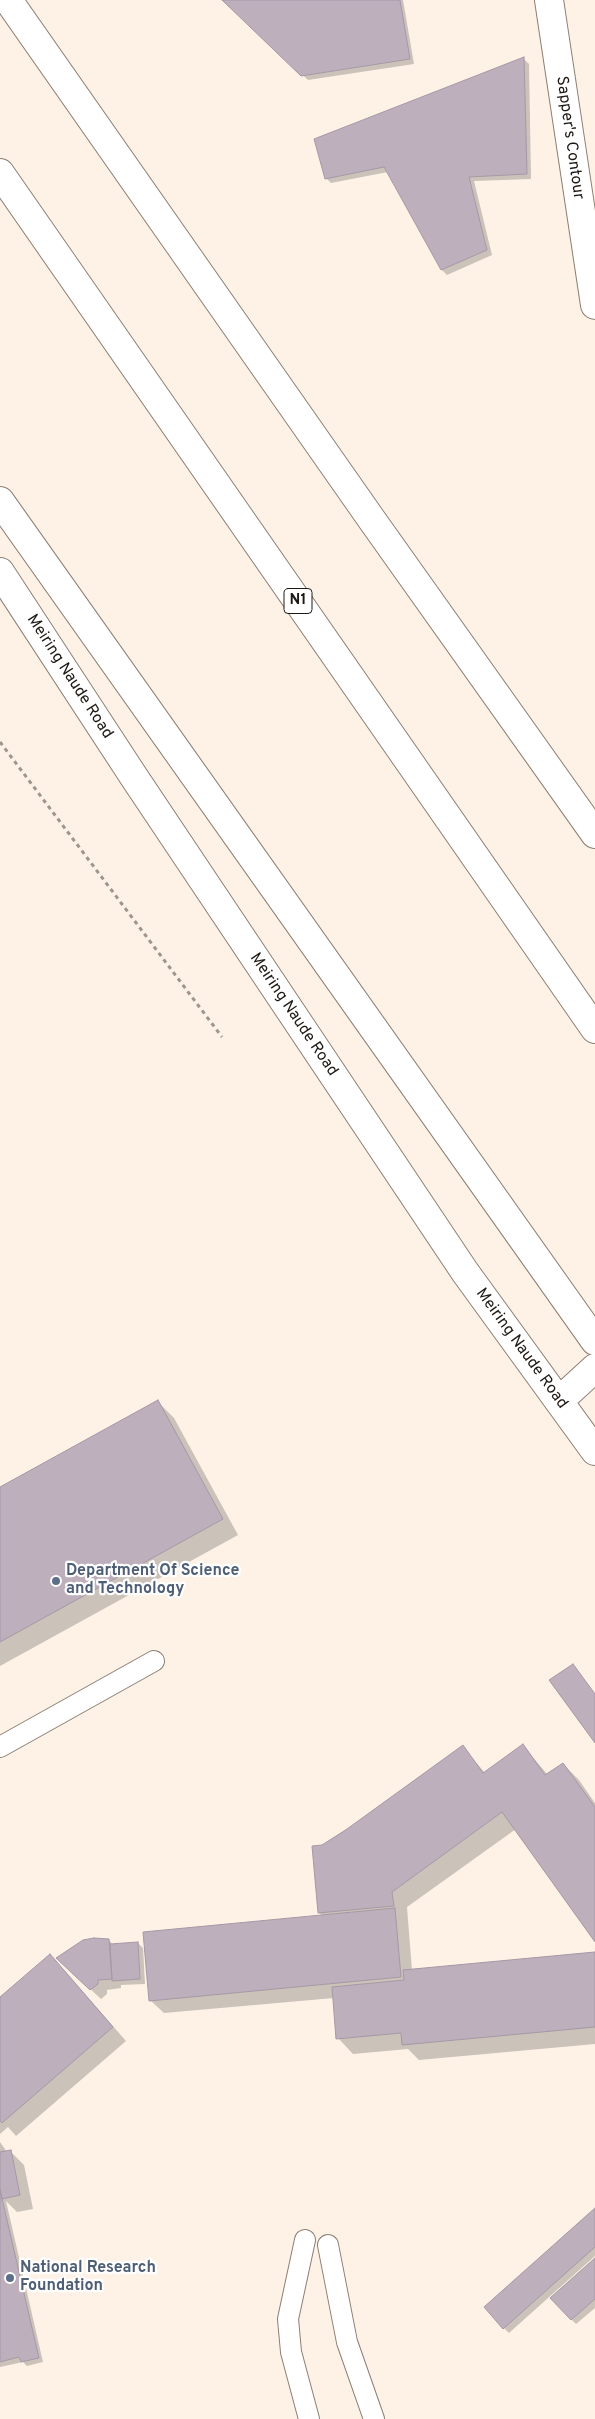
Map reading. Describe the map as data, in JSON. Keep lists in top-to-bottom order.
{
  "streets": {
    "main road": ["Sapper's Contour", "N1", "Meiring Naude Road"]
  },
  "places": ["Department Of Science and Technology", "National Research Foundation"]
}
